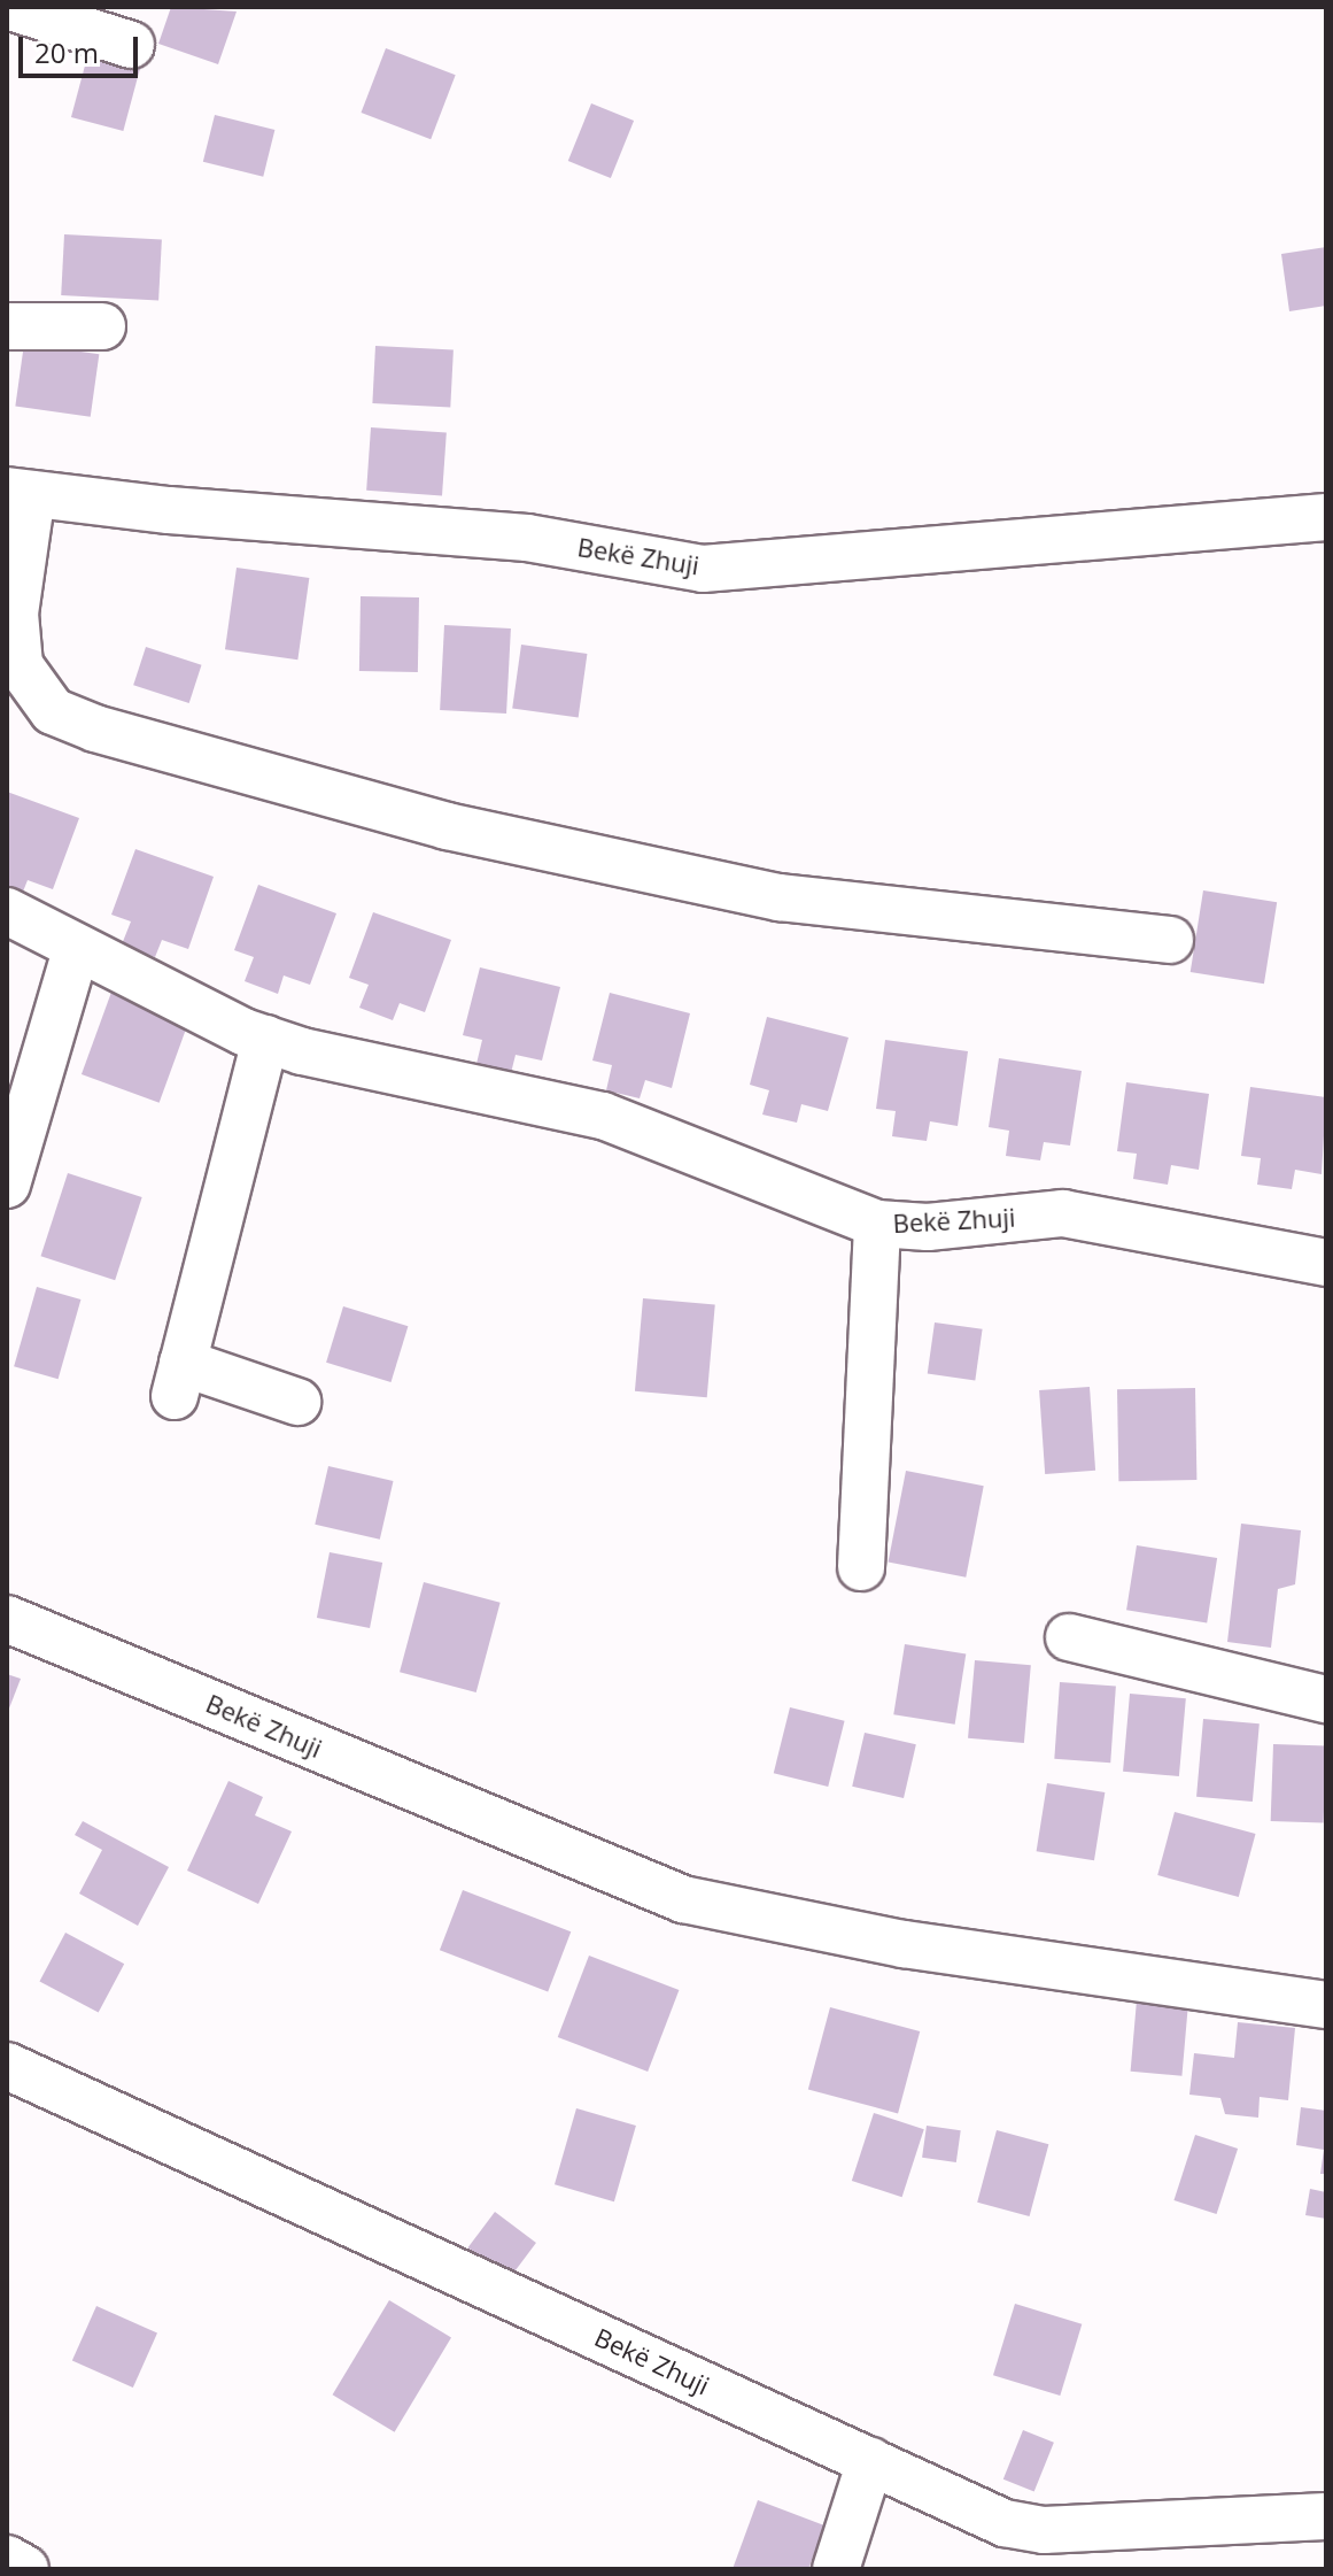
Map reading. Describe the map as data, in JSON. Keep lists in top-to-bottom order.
{
  "streets": {
    "street": ["Bekë Zhuji"]
  },
  "scale_bar": "20 m"
}
